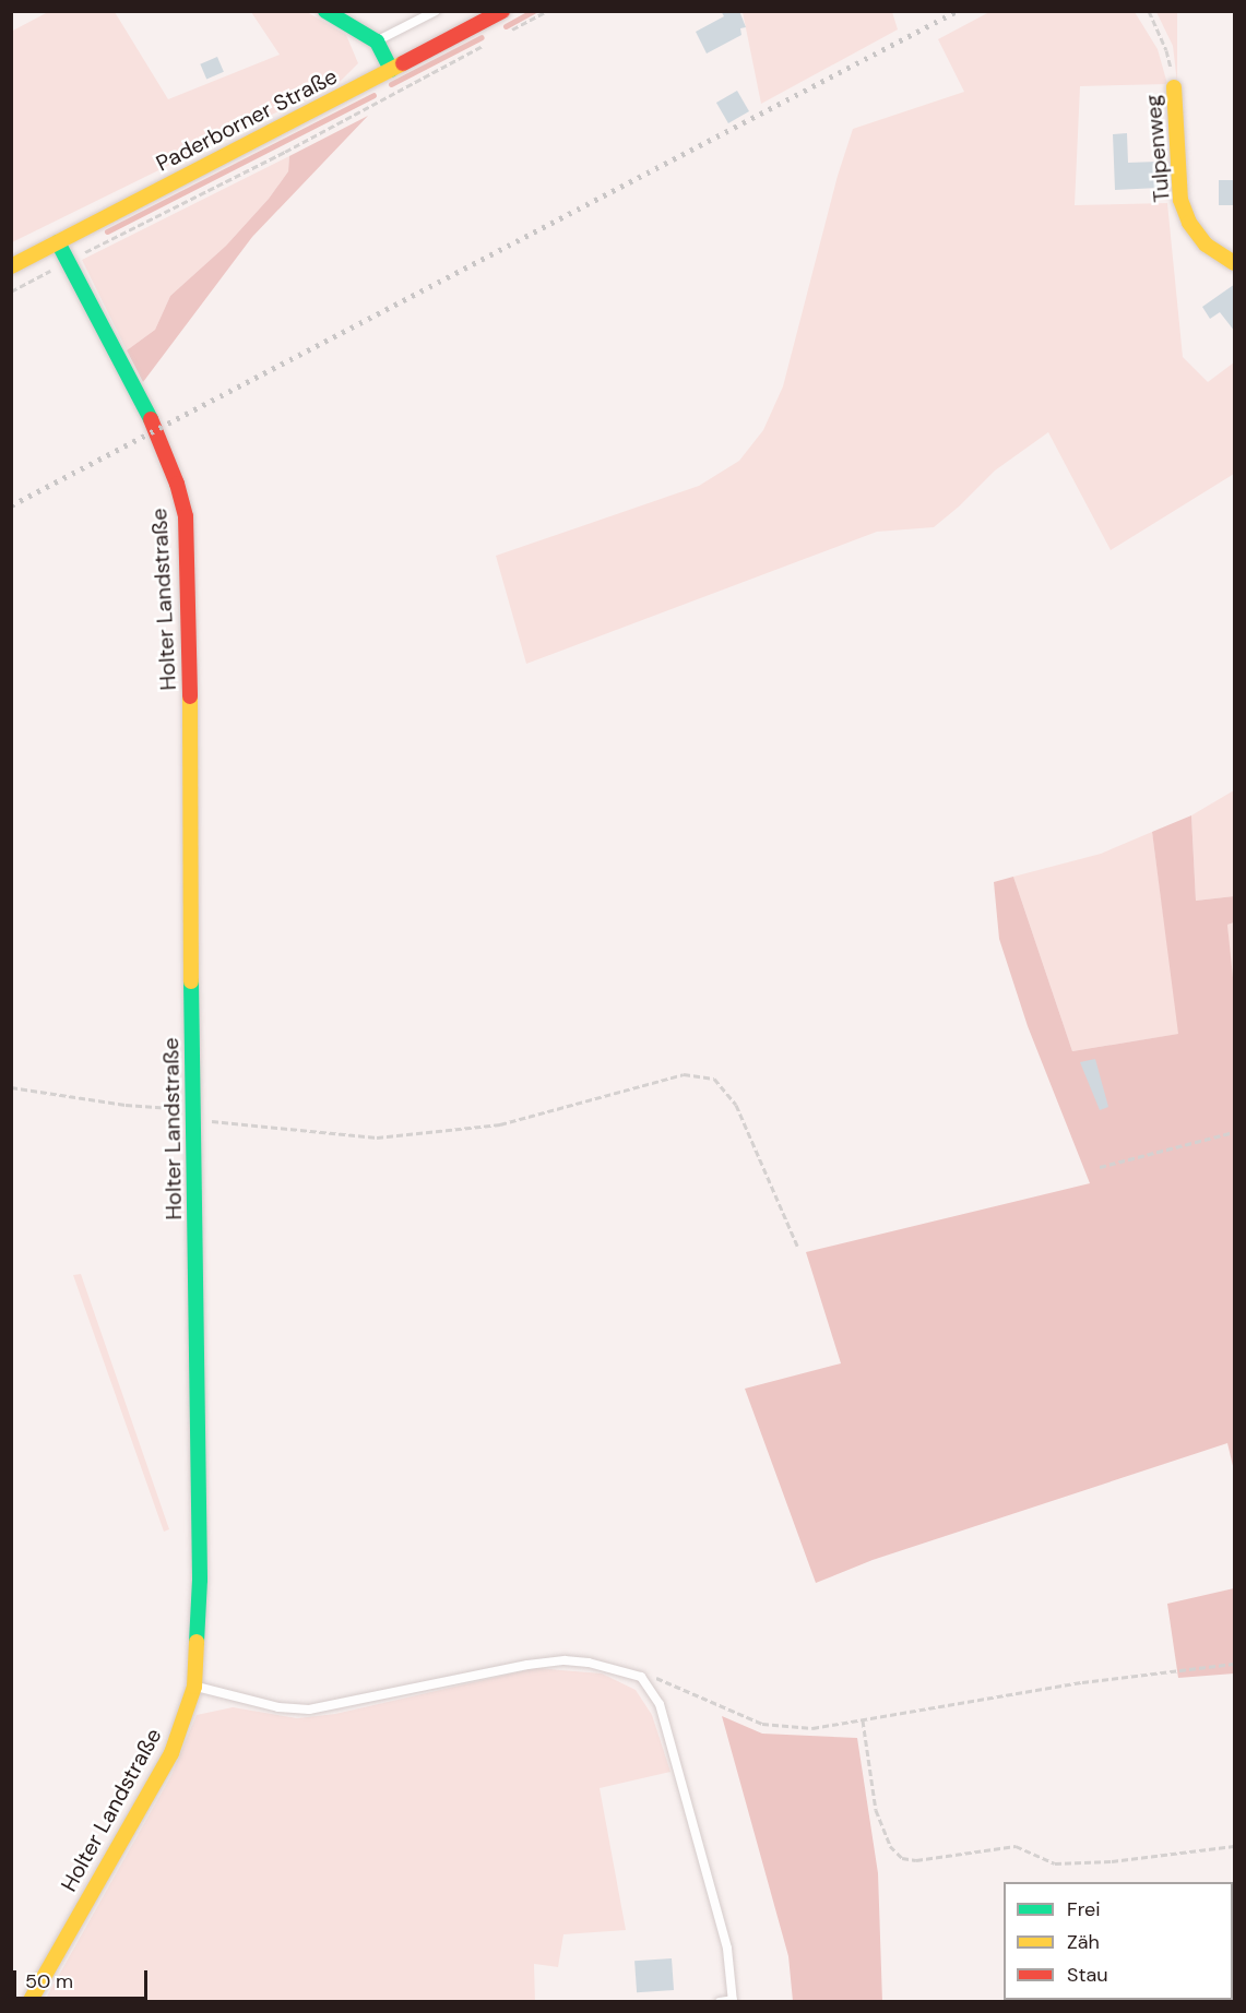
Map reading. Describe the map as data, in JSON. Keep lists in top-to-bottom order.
{
  "streets": {
    "street": ["Paderborner Straße", "Tulpenweg", "Holter Landstraße"]
  },
  "crossings": [
    ["Paderborner Straße", "Holter Landstraße"]
  ],
  "legend": ["Frei", "Zäh", "Stau"],
  "scale_bar": "50 m"
}
